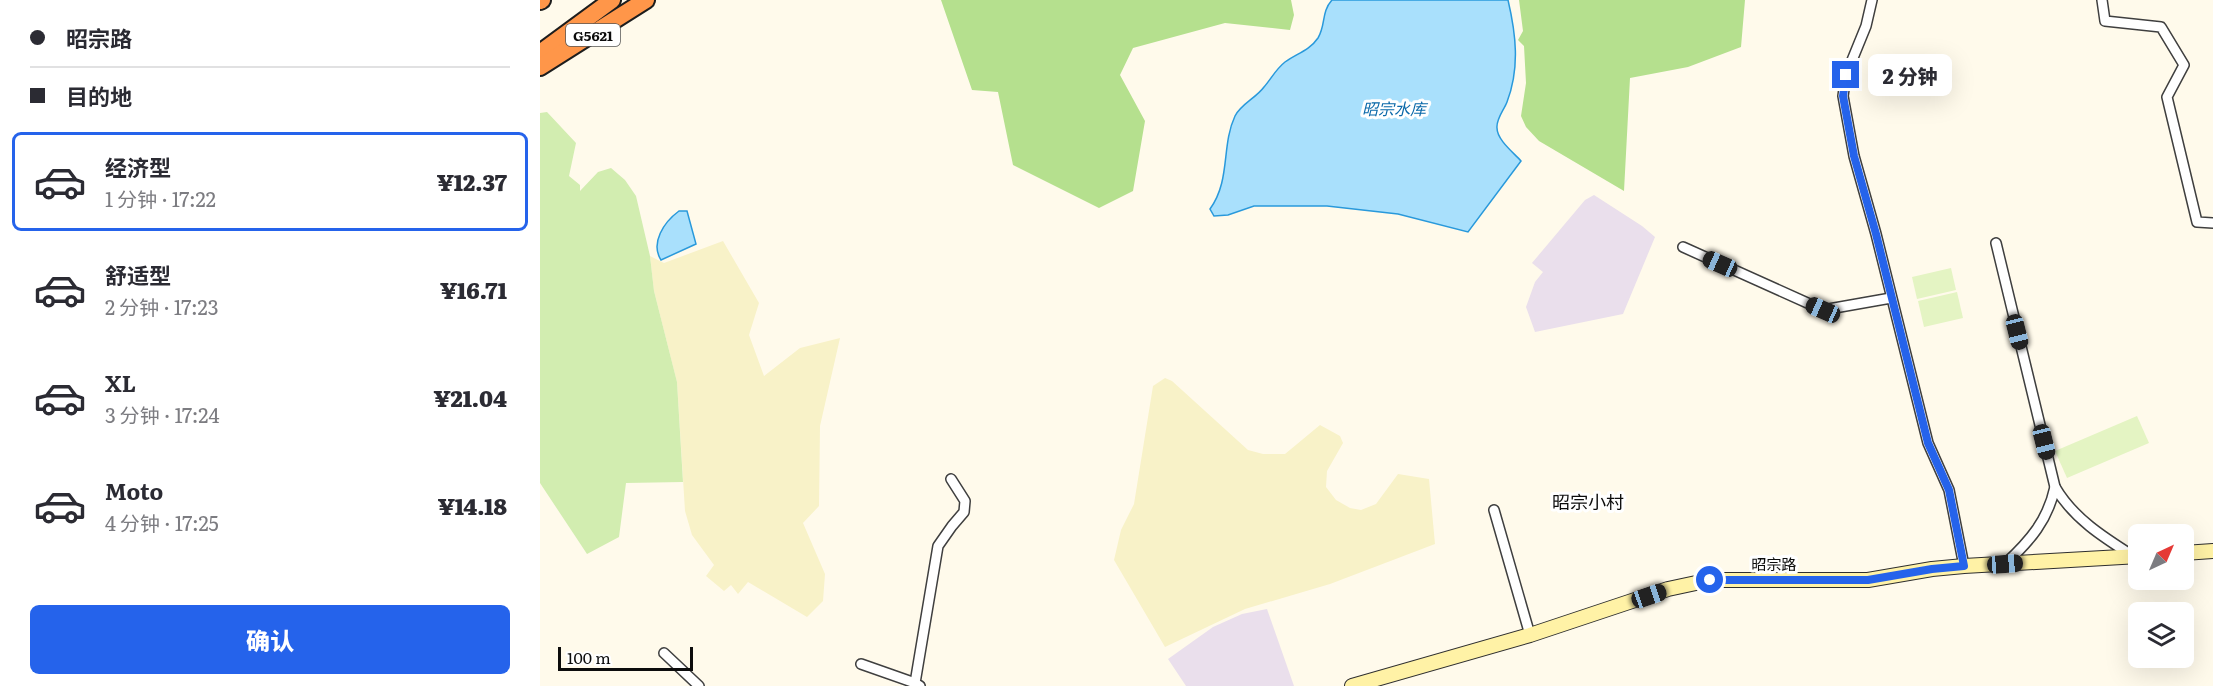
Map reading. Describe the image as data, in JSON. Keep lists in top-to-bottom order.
{
  "streets": {
    "highway": ["G5621"],
    "street": ["昭宗路"]
  },
  "districts": ["昭宗小村"],
  "water": ["昭宗水库"],
  "scale_bar": "100 m",
  "north": "top right",
  "page": {
    "banner": ["昭宗路", "目的地"],
    "bubble": "2 分钟",
    "list": [
      {
        "name": "经济型",
        "note": "1 分钟 · 17:22",
        "value": "¥12.37"
      },
      {
        "name": "舒适型",
        "note": "2 分钟 · 17:23",
        "value": "¥16.71"
      },
      {
        "name": "XL",
        "note": "3 分钟 · 17:24",
        "value": "¥21.04"
      },
      {
        "name": "Moto",
        "note": "4 分钟 · 17:25",
        "value": "¥14.18"
      }
    ],
    "buttons": "确认",
    "scale": "100 m"
  }
}
